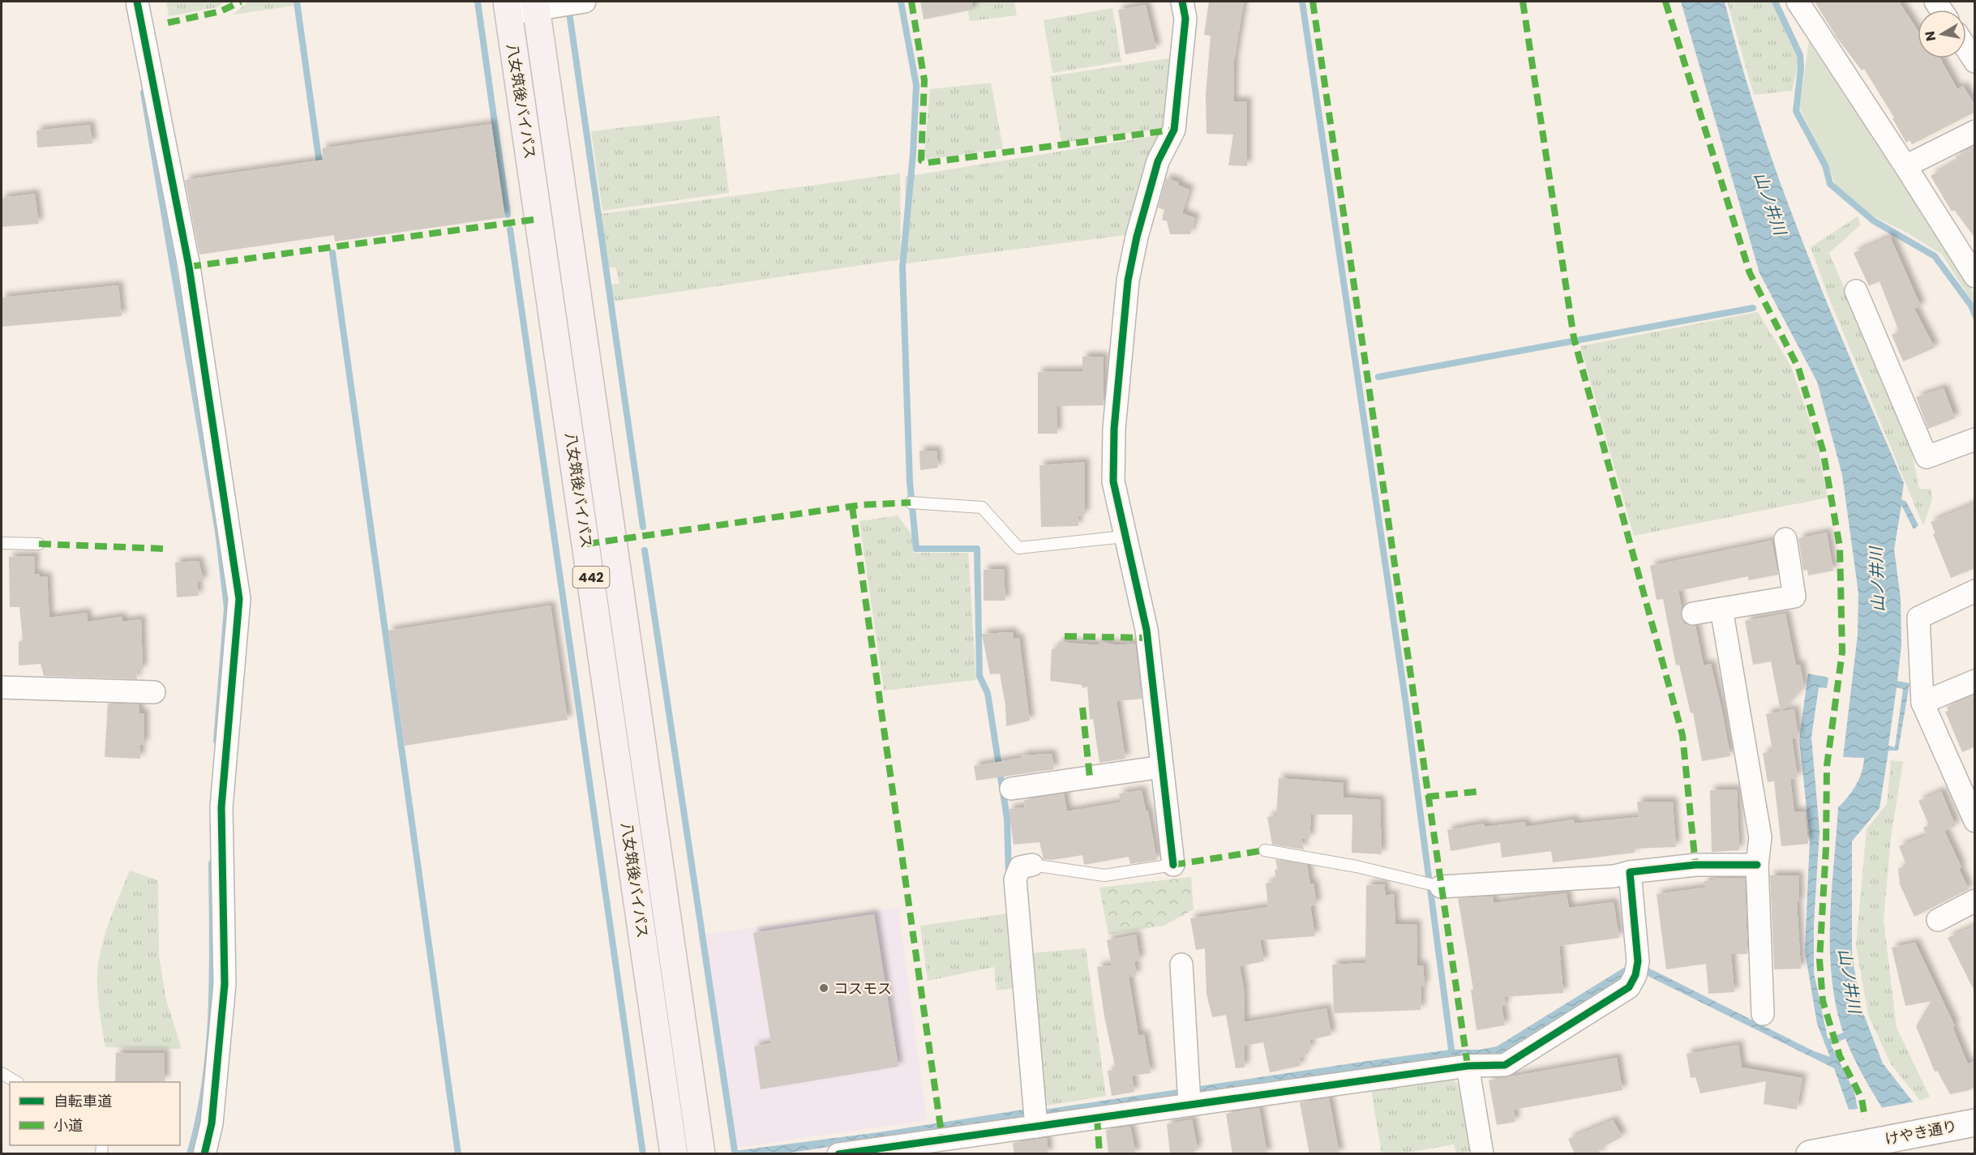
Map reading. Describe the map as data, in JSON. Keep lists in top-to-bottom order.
{
  "streets": {
    "highway": ["八女筑後バイパス", "442"],
    "street": ["けやき通り"]
  },
  "water": ["山ノ井川"],
  "places": ["コスモス"],
  "legend": ["自転車道", "小道"],
  "north": "left"
}
